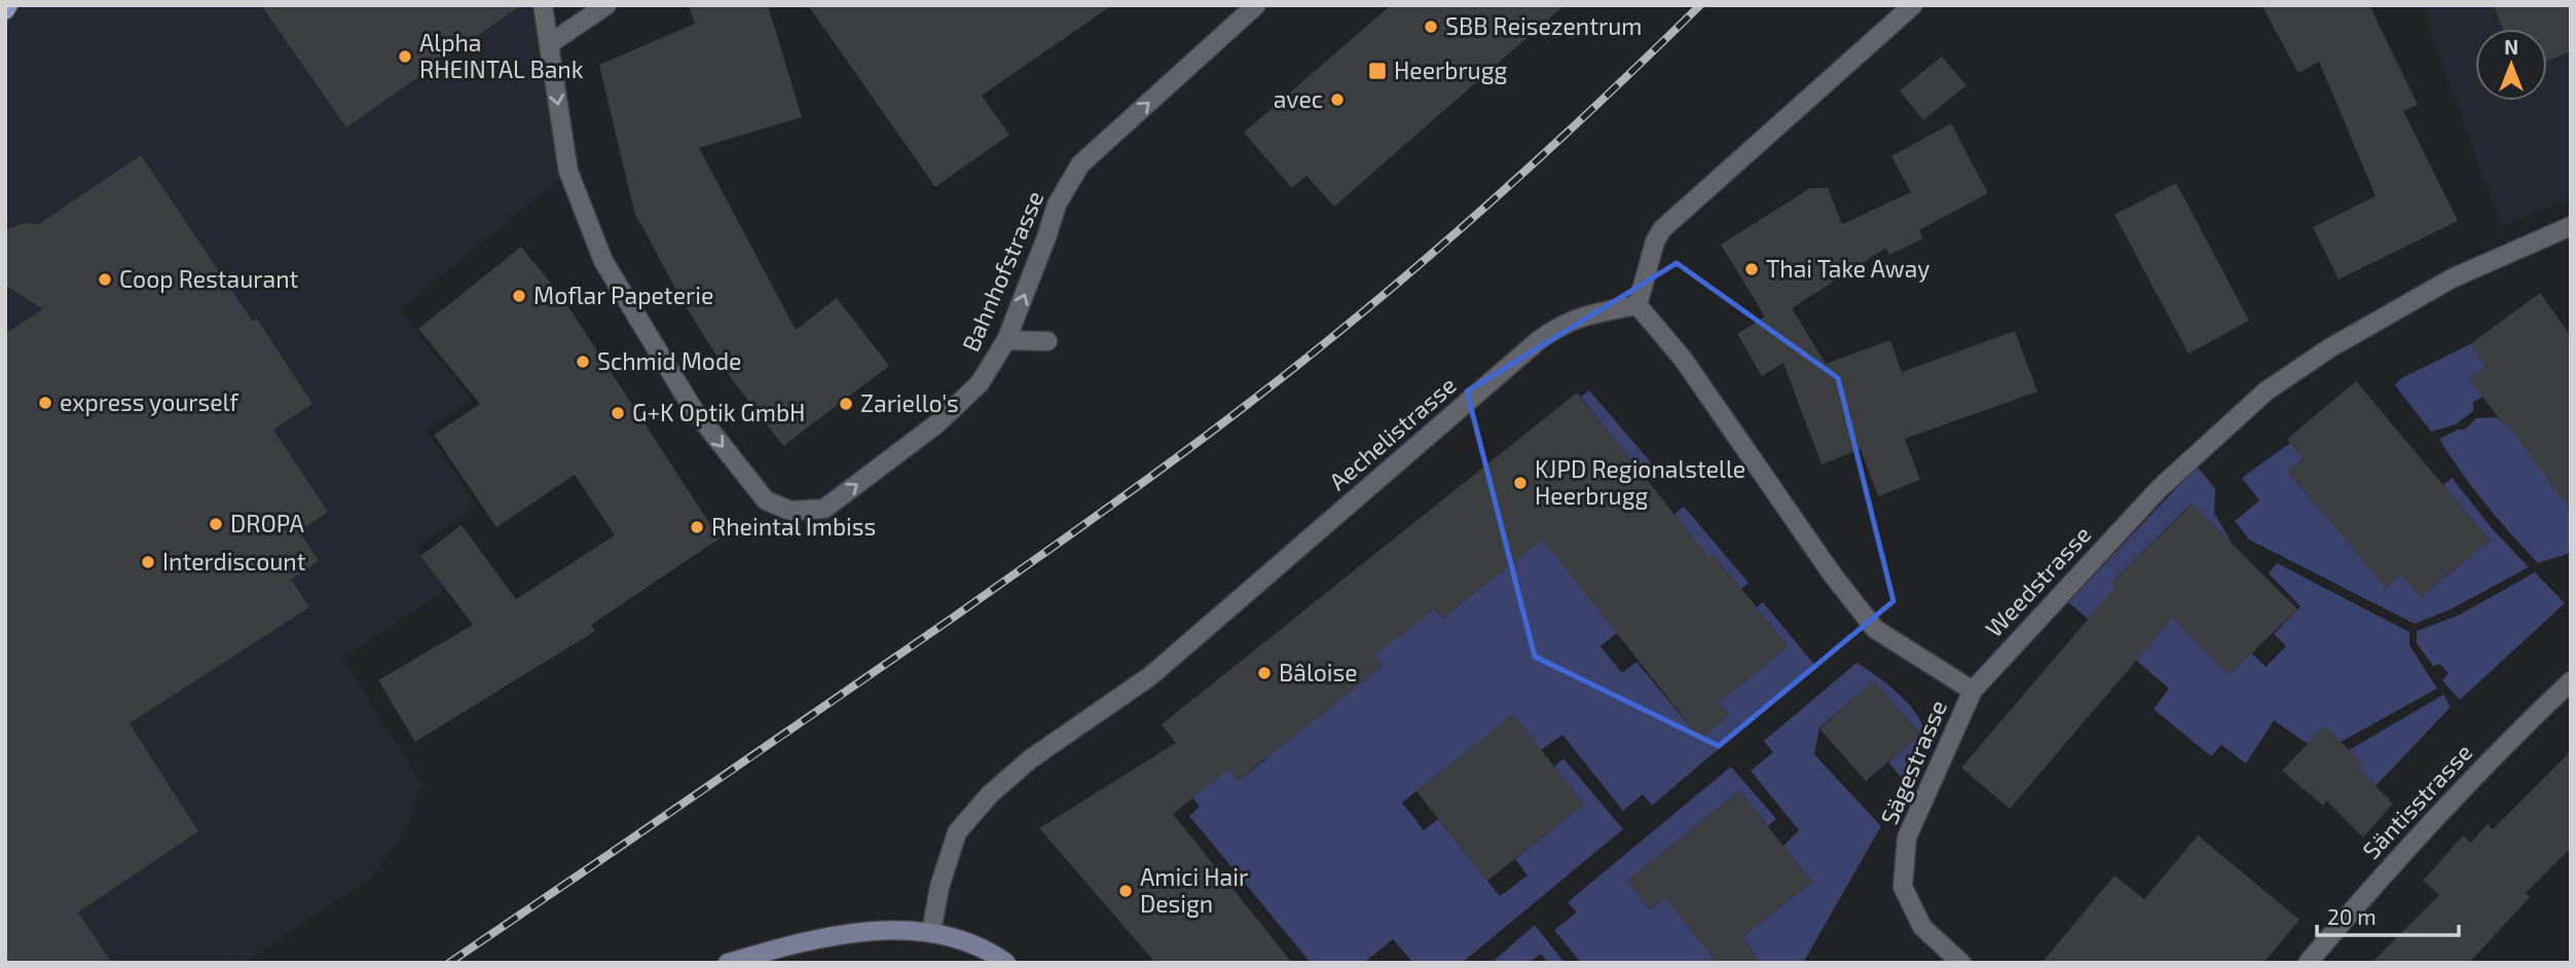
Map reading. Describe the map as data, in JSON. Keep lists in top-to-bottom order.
{
  "streets": {
    "street": [
      "Bahnhofstrasse",
      "Aechelistrasse",
      "Weedstrasse",
      "Sägestrasse",
      "Säntisstrasse"
    ]
  },
  "crossings": [
    ["Weedstrasse", "Sägestrasse"]
  ],
  "places": {
    "other": [
      "SBB Reisezentrum",
      "Alpha RHEINTAL Bank",
      "avec",
      "Thai Take Away",
      "Coop Restaurant",
      "Moflar Papeterie",
      "Schmid Mode",
      "express yourself",
      "Zariello's",
      "G+K Optik GmbH",
      "KJPD Regionalstelle Heerbrugg",
      "DROPA",
      "Rheintal Imbiss",
      "Interdiscount",
      "Bâloise",
      "Amici Hair Design"
    ],
    "transit": ["Heerbrugg"]
  },
  "scale_bar": "20 m",
  "north": "top"
}
